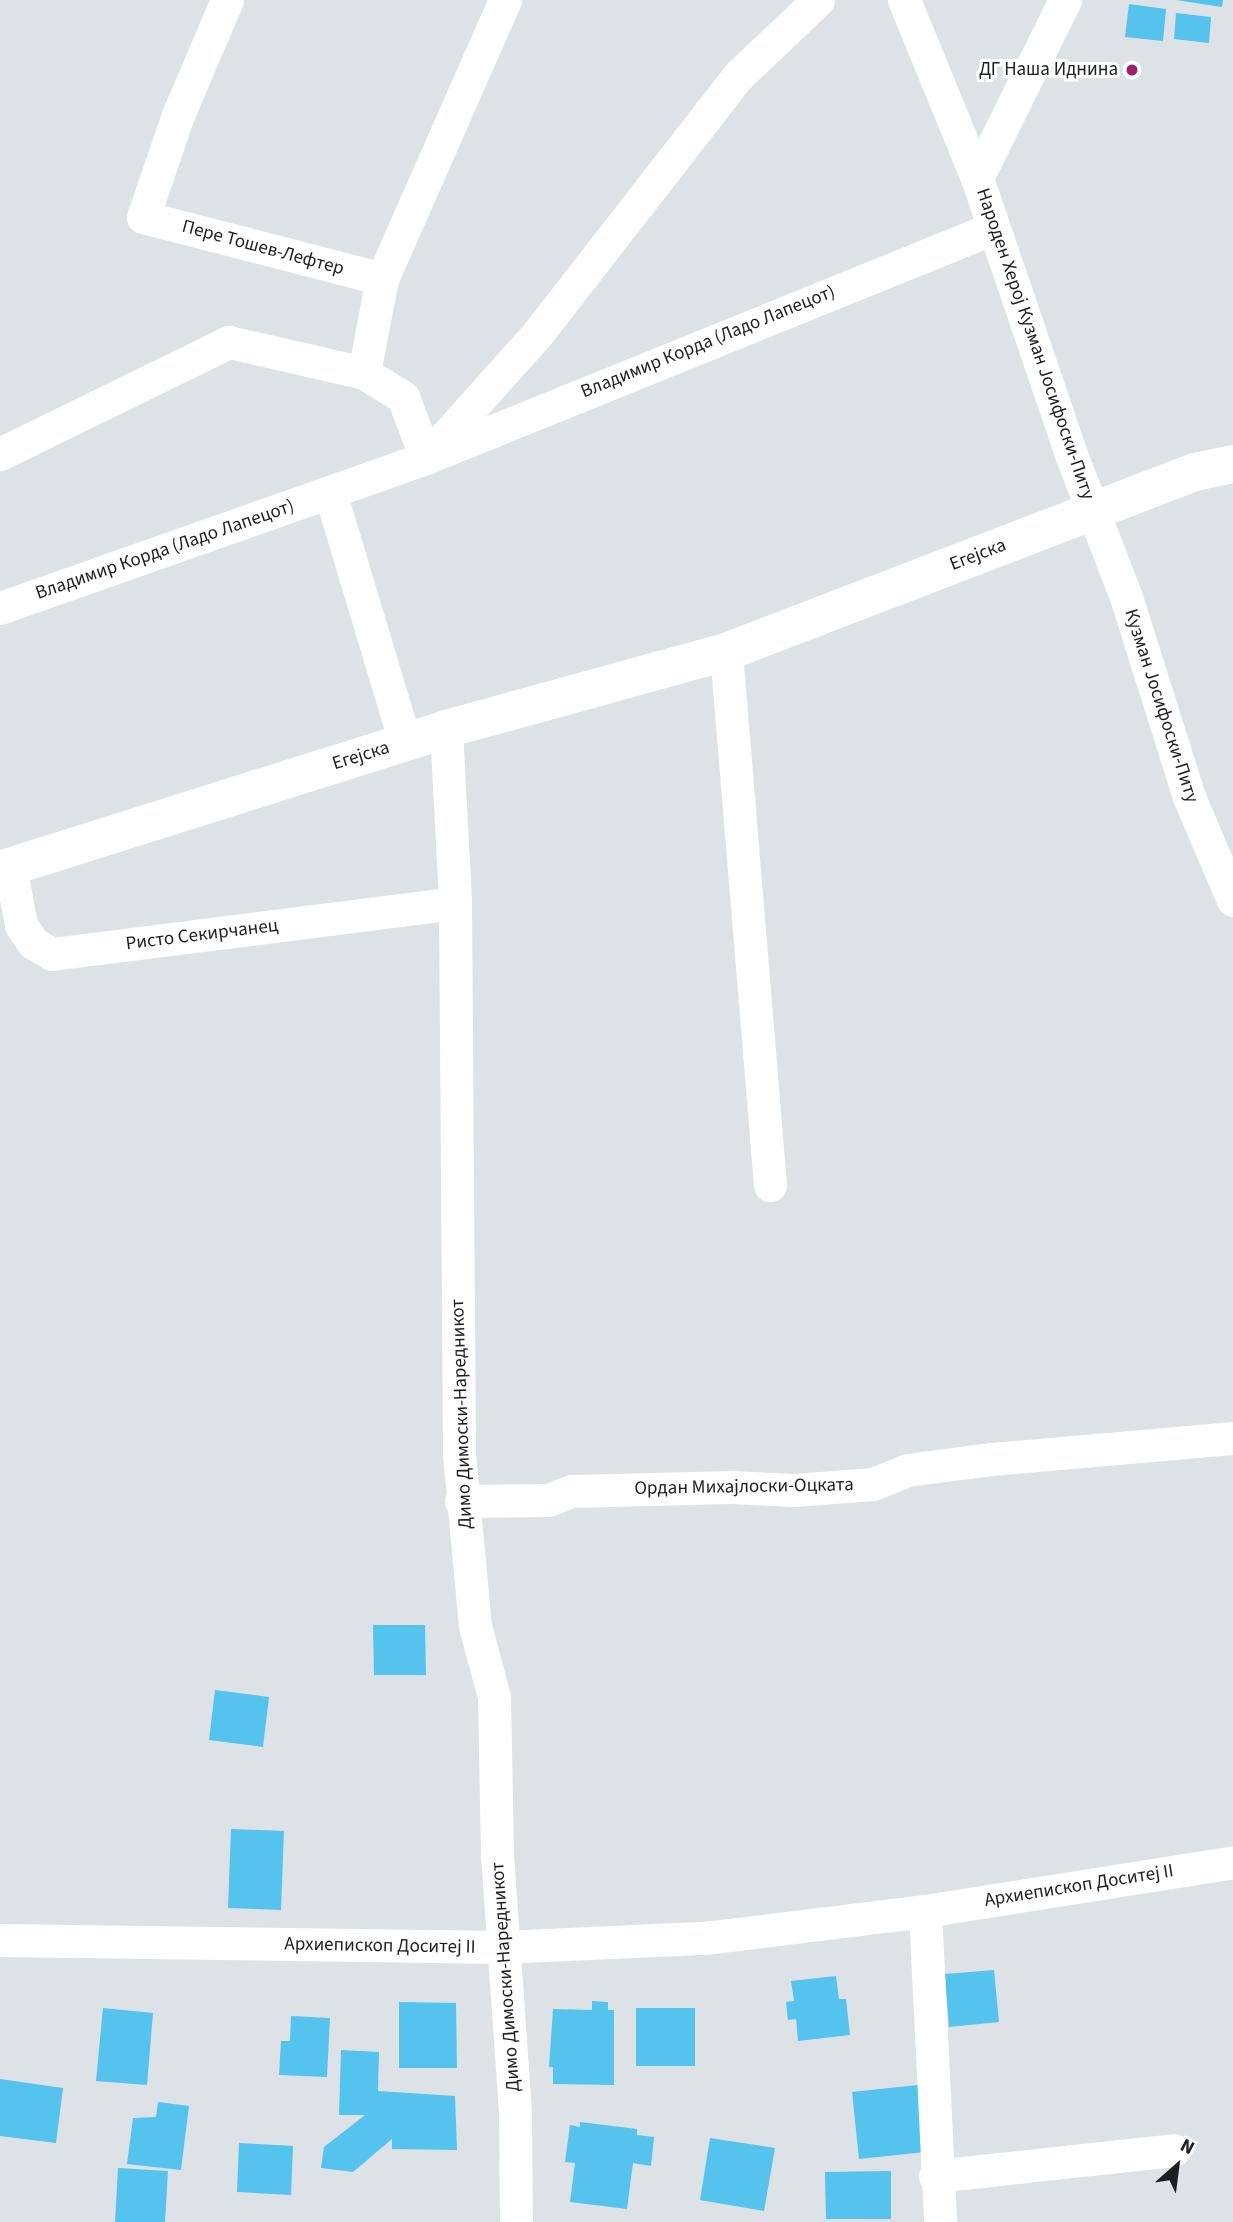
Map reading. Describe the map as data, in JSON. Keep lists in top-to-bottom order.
{
  "streets": {
    "street": [
      "Пере Тошев-Лефтер",
      "Владимир Корда (Ладо Лапецот)",
      "Народен Херој Кузман Јосифоски-Питу",
      "Егејска",
      "Кузман Јосифоски-Питу",
      "Ристо Секирчанец",
      "Димо Димоски-Наредникот",
      "Ордан Михајлоски-Оцката",
      "Архиепископ Доситеј II"
    ]
  },
  "crossings": [
    ["Владимир Корда (Ладо Лапецот)", "Народен Херој Кузман Јосифоски-Питу"],
    ["Народен Херој Кузман Јосифоски-Питу", "Егејска"],
    ["Народен Херој Кузман Јосифоски-Питу", "Кузман Јосифоски-Питу"],
    ["Егејска", "Кузман Јосифоски-Питу"],
    ["Егејска", "Ристо Секирчанец"],
    ["Егејска", "Димо Димоски-Наредникот"],
    ["Ристо Секирчанец", "Димо Димоски-Наредникот"],
    ["Димо Димоски-Наредникот", "Ордан Михајлоски-Оцката"],
    ["Димо Димоски-Наредникот", "Архиепископ Доситеј II"]
  ],
  "places": ["ДГ Наша Иднина"],
  "north": "top right"
}
